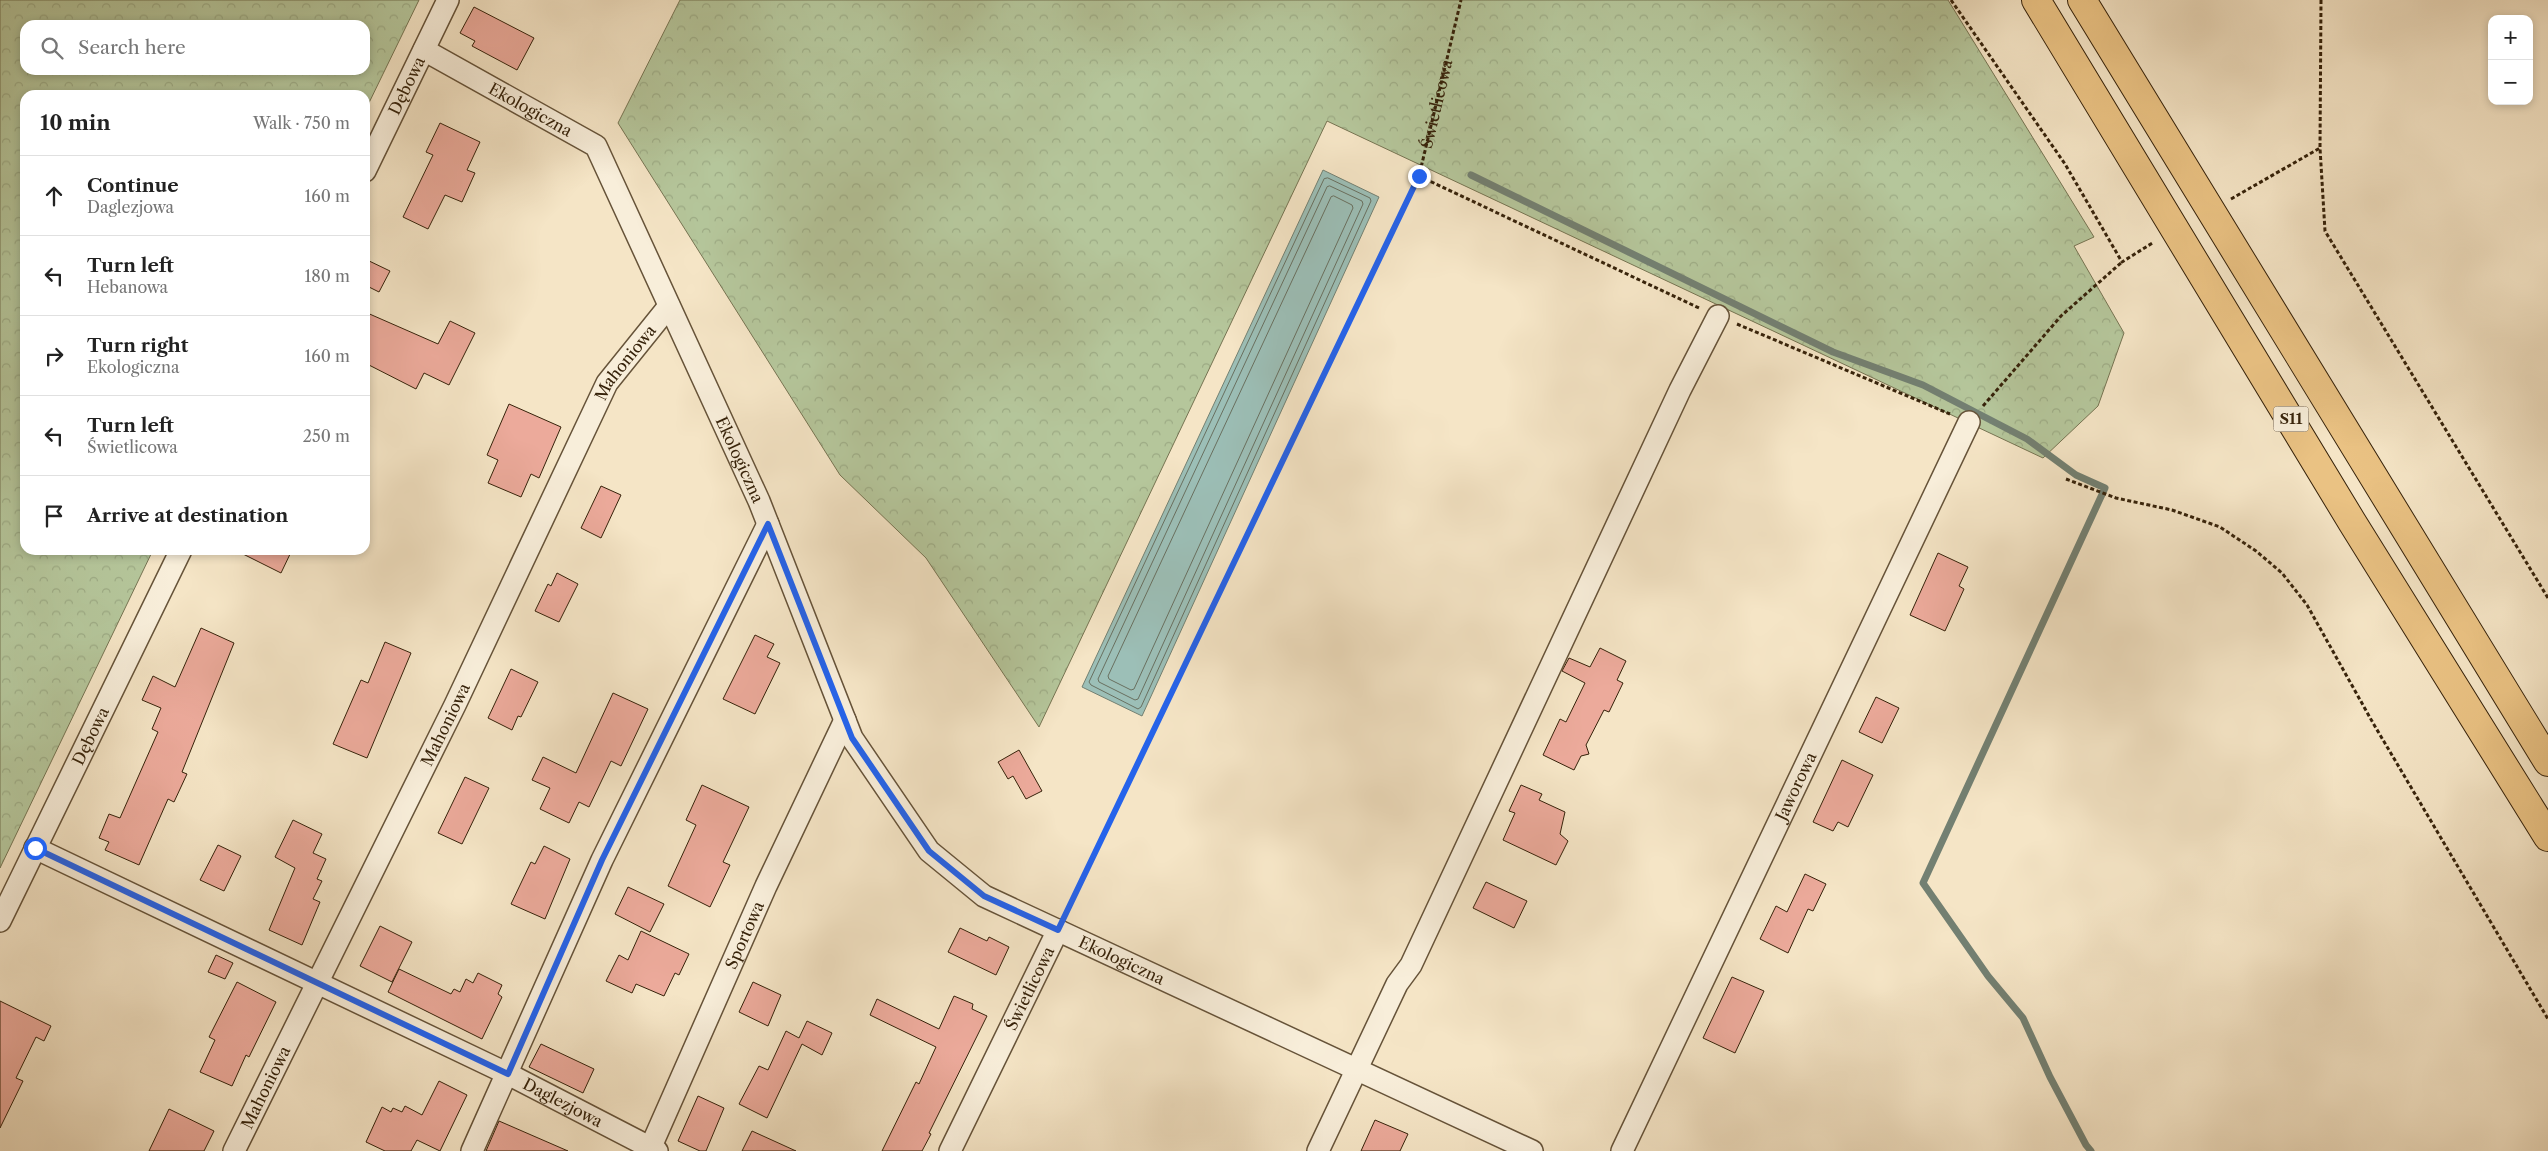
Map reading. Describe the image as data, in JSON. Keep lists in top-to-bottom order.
{
  "streets": {
    "highway": ["S11"],
    "street": [
      "Dębowa",
      "Świetlicowa",
      "Ekologiczna",
      "Mahoniowa",
      "Jaworowa",
      "Sportowa",
      "Daglezjowa"
    ]
  },
  "crossings": [
    ["Dębowa", "Ekologiczna"],
    ["Dębowa", "Daglezjowa"],
    ["Świetlicowa", "Ekologiczna"],
    ["Ekologiczna", "Mahoniowa"],
    ["Ekologiczna", "Sportowa"],
    ["Mahoniowa", "Daglezjowa"],
    ["Sportowa", "Daglezjowa"]
  ],
  "page": {
    "map_buttons": ["+", "−"],
    "search": "Search here",
    "heading": ["10 min", "Walk · 750 m"],
    "list": [
      ["Continue", "Daglezjowa", "160 m"],
      ["Turn left", "Hebanowa", "180 m"],
      ["Turn right", "Ekologiczna", "160 m"],
      ["Turn left", "Świetlicowa", "250 m"],
      "Arrive at destination"
    ]
  }
}
